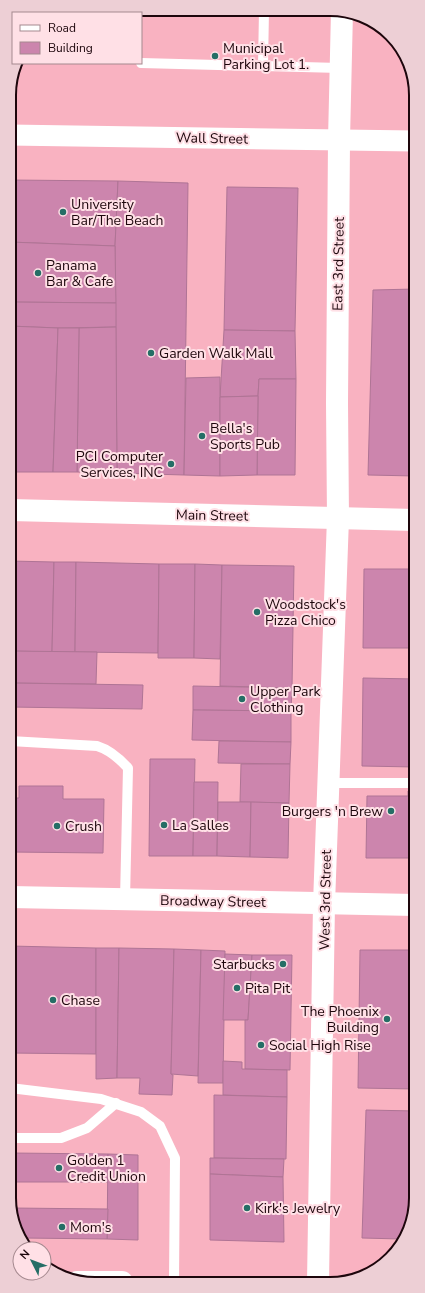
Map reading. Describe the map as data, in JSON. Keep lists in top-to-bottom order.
{
  "streets": {
    "street": [
      "Wall Street",
      "East 3rd Street",
      "Main Street",
      "West 3rd Street",
      "Broadway Street"
    ]
  },
  "crossings": [
    ["Wall Street", "East 3rd Street"],
    ["East 3rd Street", "Main Street"],
    ["East 3rd Street", "West 3rd Street"],
    ["Main Street", "West 3rd Street"],
    ["West 3rd Street", "Broadway Street"]
  ],
  "places": [
    "Municipal Parking Lot 1.",
    "University Bar/The Beach",
    "Panama Bar & Cafe",
    "Garden Walk Mall",
    "Bella's Sports Pub",
    "PCI Computer Services, INC",
    "Woodstock's Pizza Chico",
    "Upper Park Clothing",
    "Burgers 'n Brew",
    "La Salles",
    "Crush",
    "Starbucks",
    "Pita Pit",
    "Chase",
    "The Phoenix Building",
    "Social High Rise",
    "Golden 1 Credit Union",
    "Kirk's Jewelry",
    "Mom's"
  ],
  "legend": ["Road", "Building"],
  "north": "top left"
}
